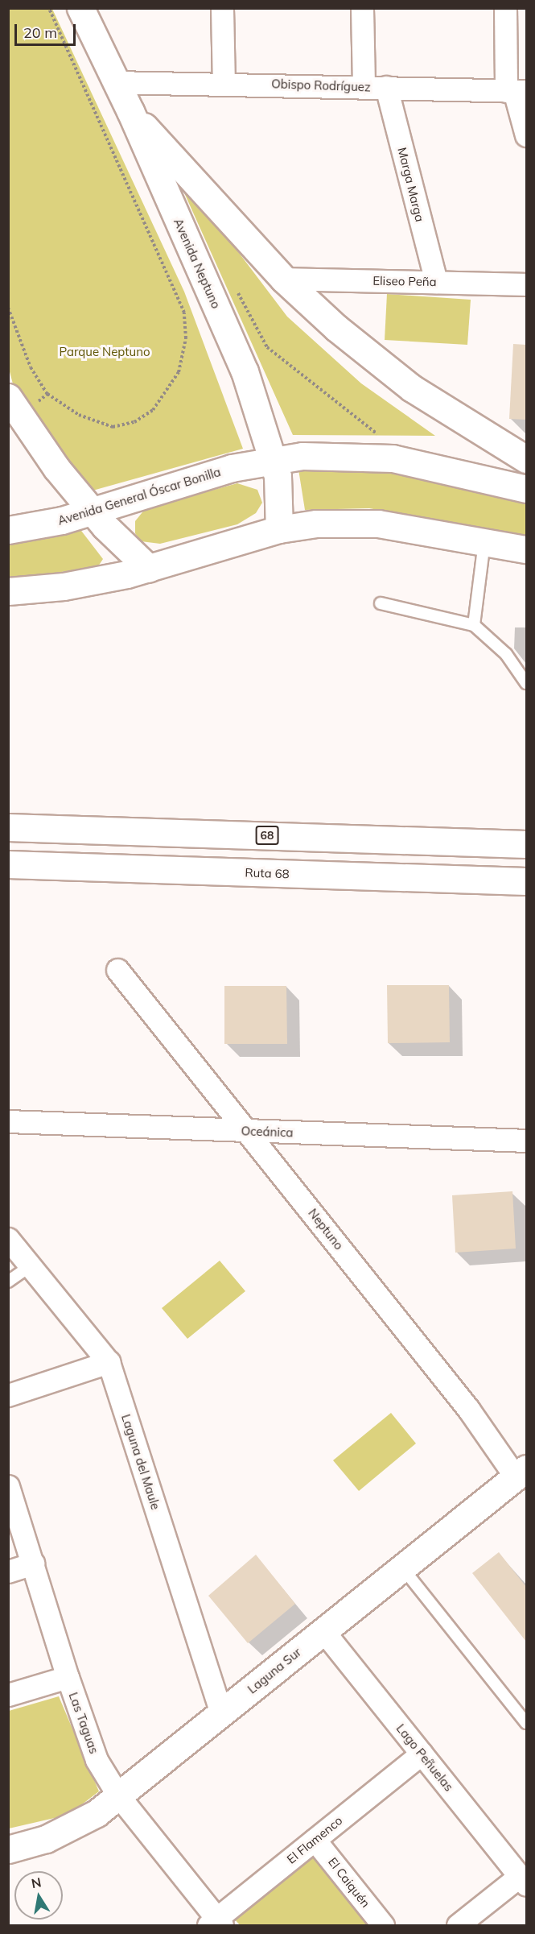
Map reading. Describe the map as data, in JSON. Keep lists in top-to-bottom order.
{
  "streets": {
    "main road": [
      "Avenida Neptuno",
      "Avenida General Óscar Bonilla",
      "68",
      "Ruta 68",
      "Laguna Sur"
    ],
    "street": [
      "Obispo Rodríguez",
      "Marga Marga",
      "Eliseo Peña",
      "Oceánica",
      "Neptuno",
      "Laguna del Maule",
      "Las Taguas",
      "Lago Peñuelas",
      "El Flamenco",
      "El Caiquén"
    ]
  },
  "crossings": [
    ["Obispo Rodríguez", "Marga Marga"],
    ["Obispo Rodríguez", "Avenida Neptuno"],
    ["Marga Marga", "Eliseo Peña"],
    ["Avenida Neptuno", "Avenida General Óscar Bonilla"],
    ["Oceánica", "Neptuno"],
    ["Neptuno", "Laguna Sur"],
    ["Laguna del Maule", "Laguna Sur"],
    ["Laguna Sur", "Las Taguas"],
    ["Laguna Sur", "Lago Peñuelas"],
    ["Las Taguas", "El Flamenco"],
    ["Lago Peñuelas", "El Flamenco"],
    ["El Flamenco", "El Caiquén"]
  ],
  "parks": ["Parque Neptuno"],
  "scale_bar": "20 m",
  "north": "top"
}
